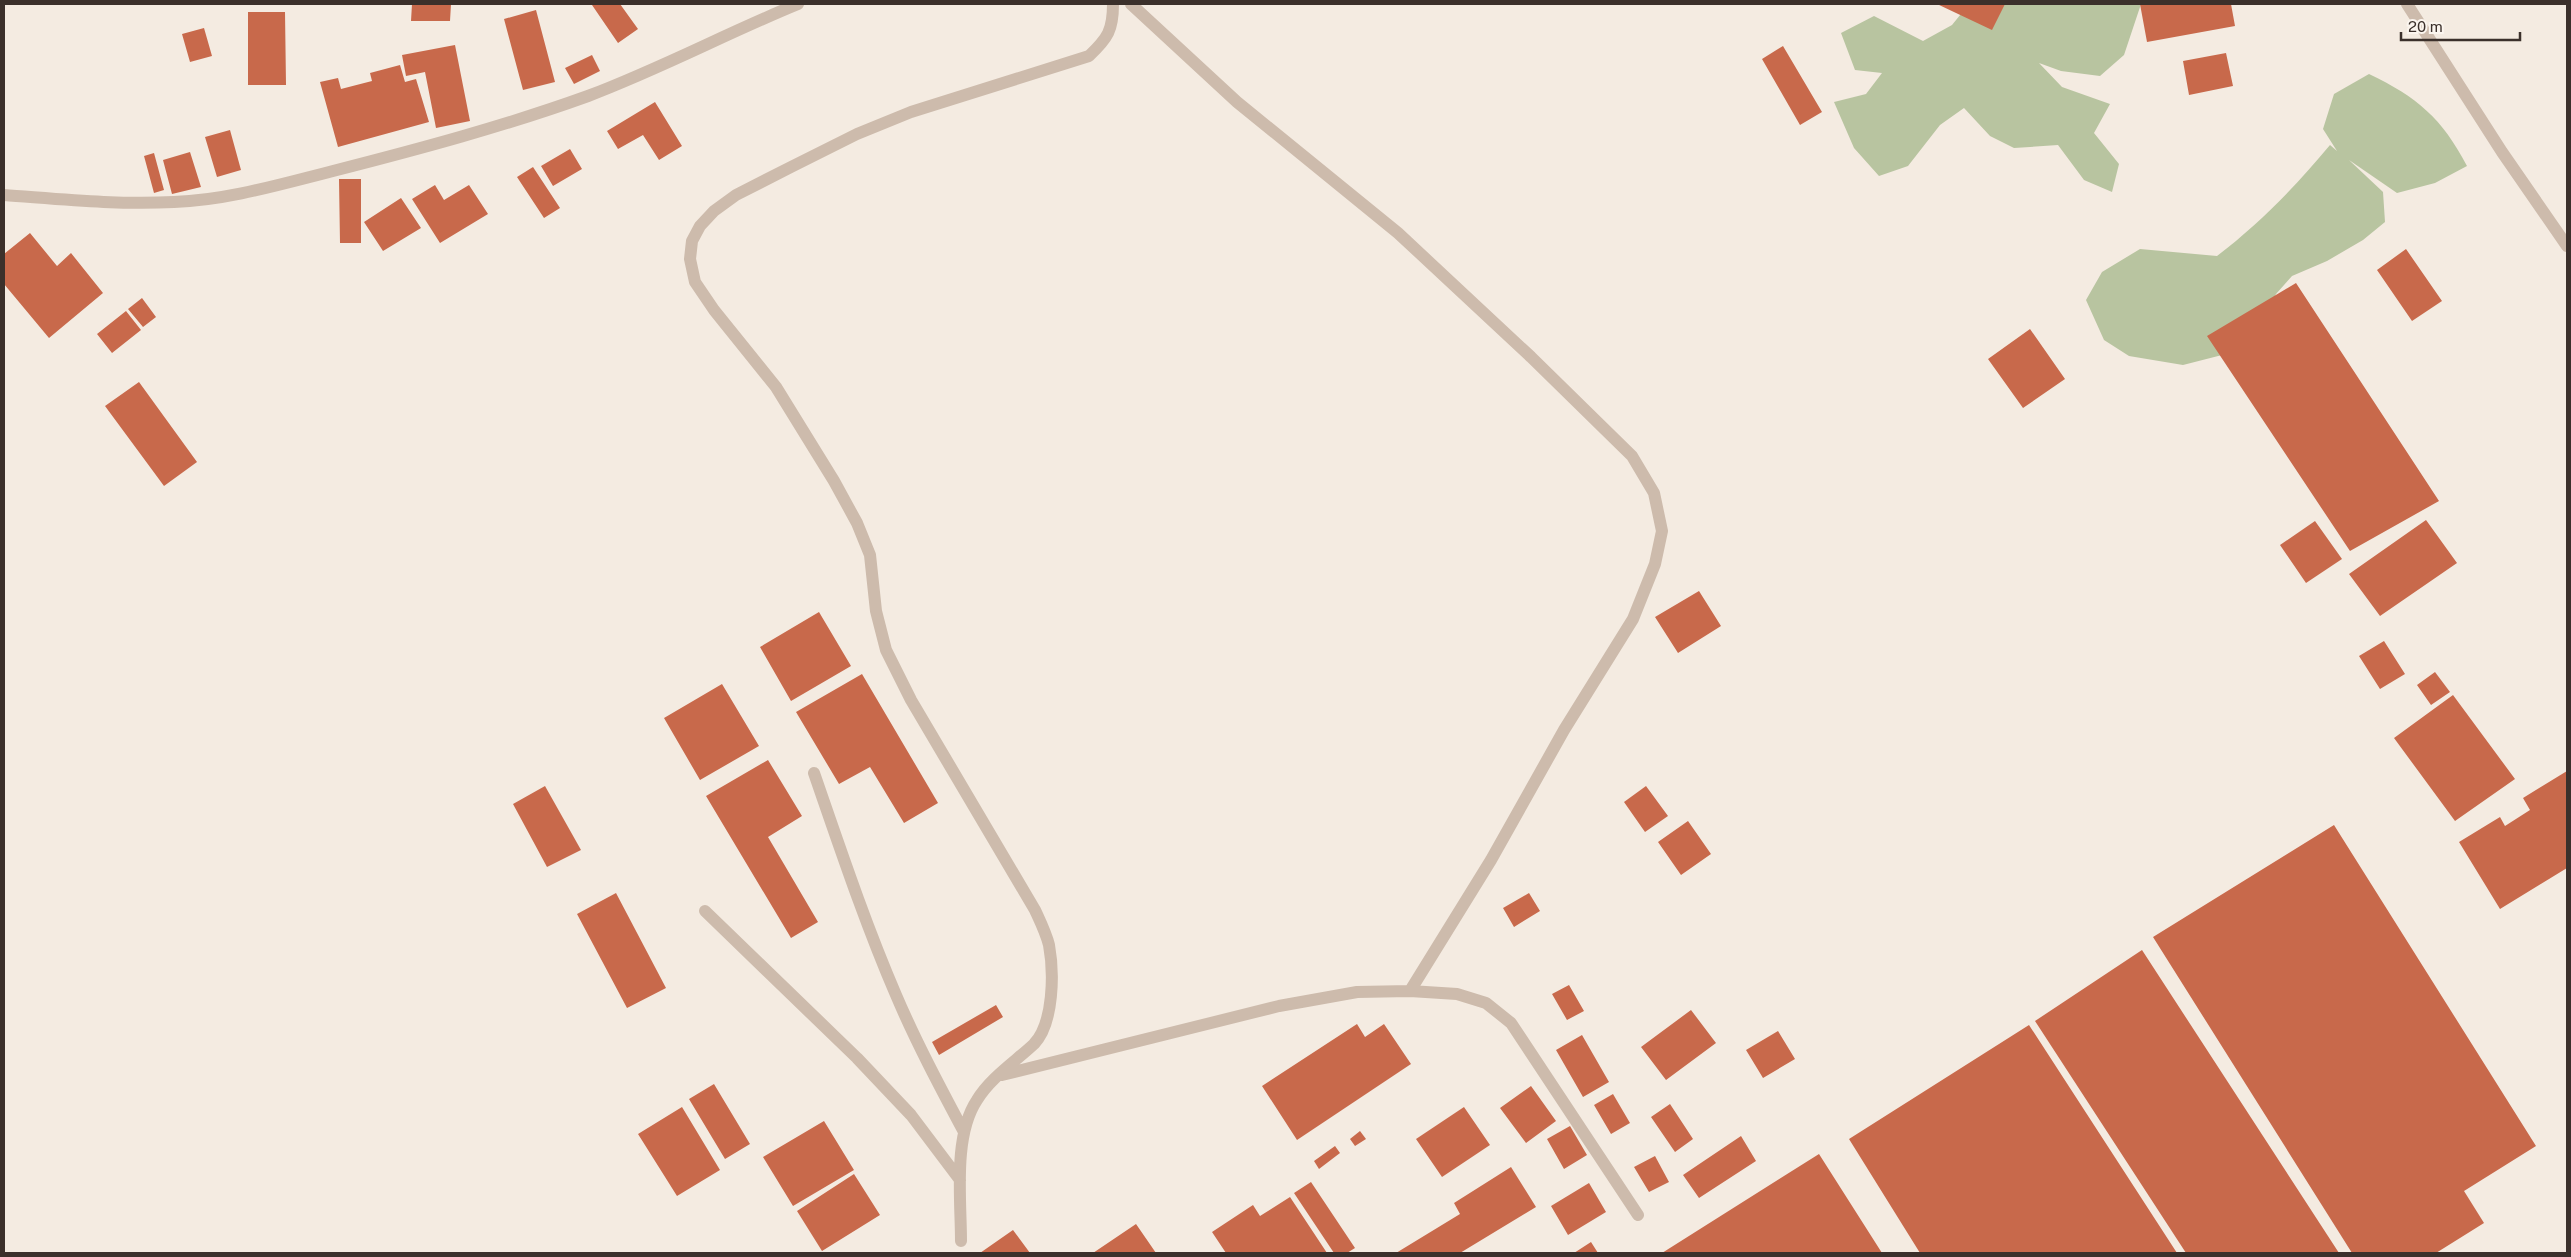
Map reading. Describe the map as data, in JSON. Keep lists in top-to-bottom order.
{
  "scale_bar": "20 m"
}
